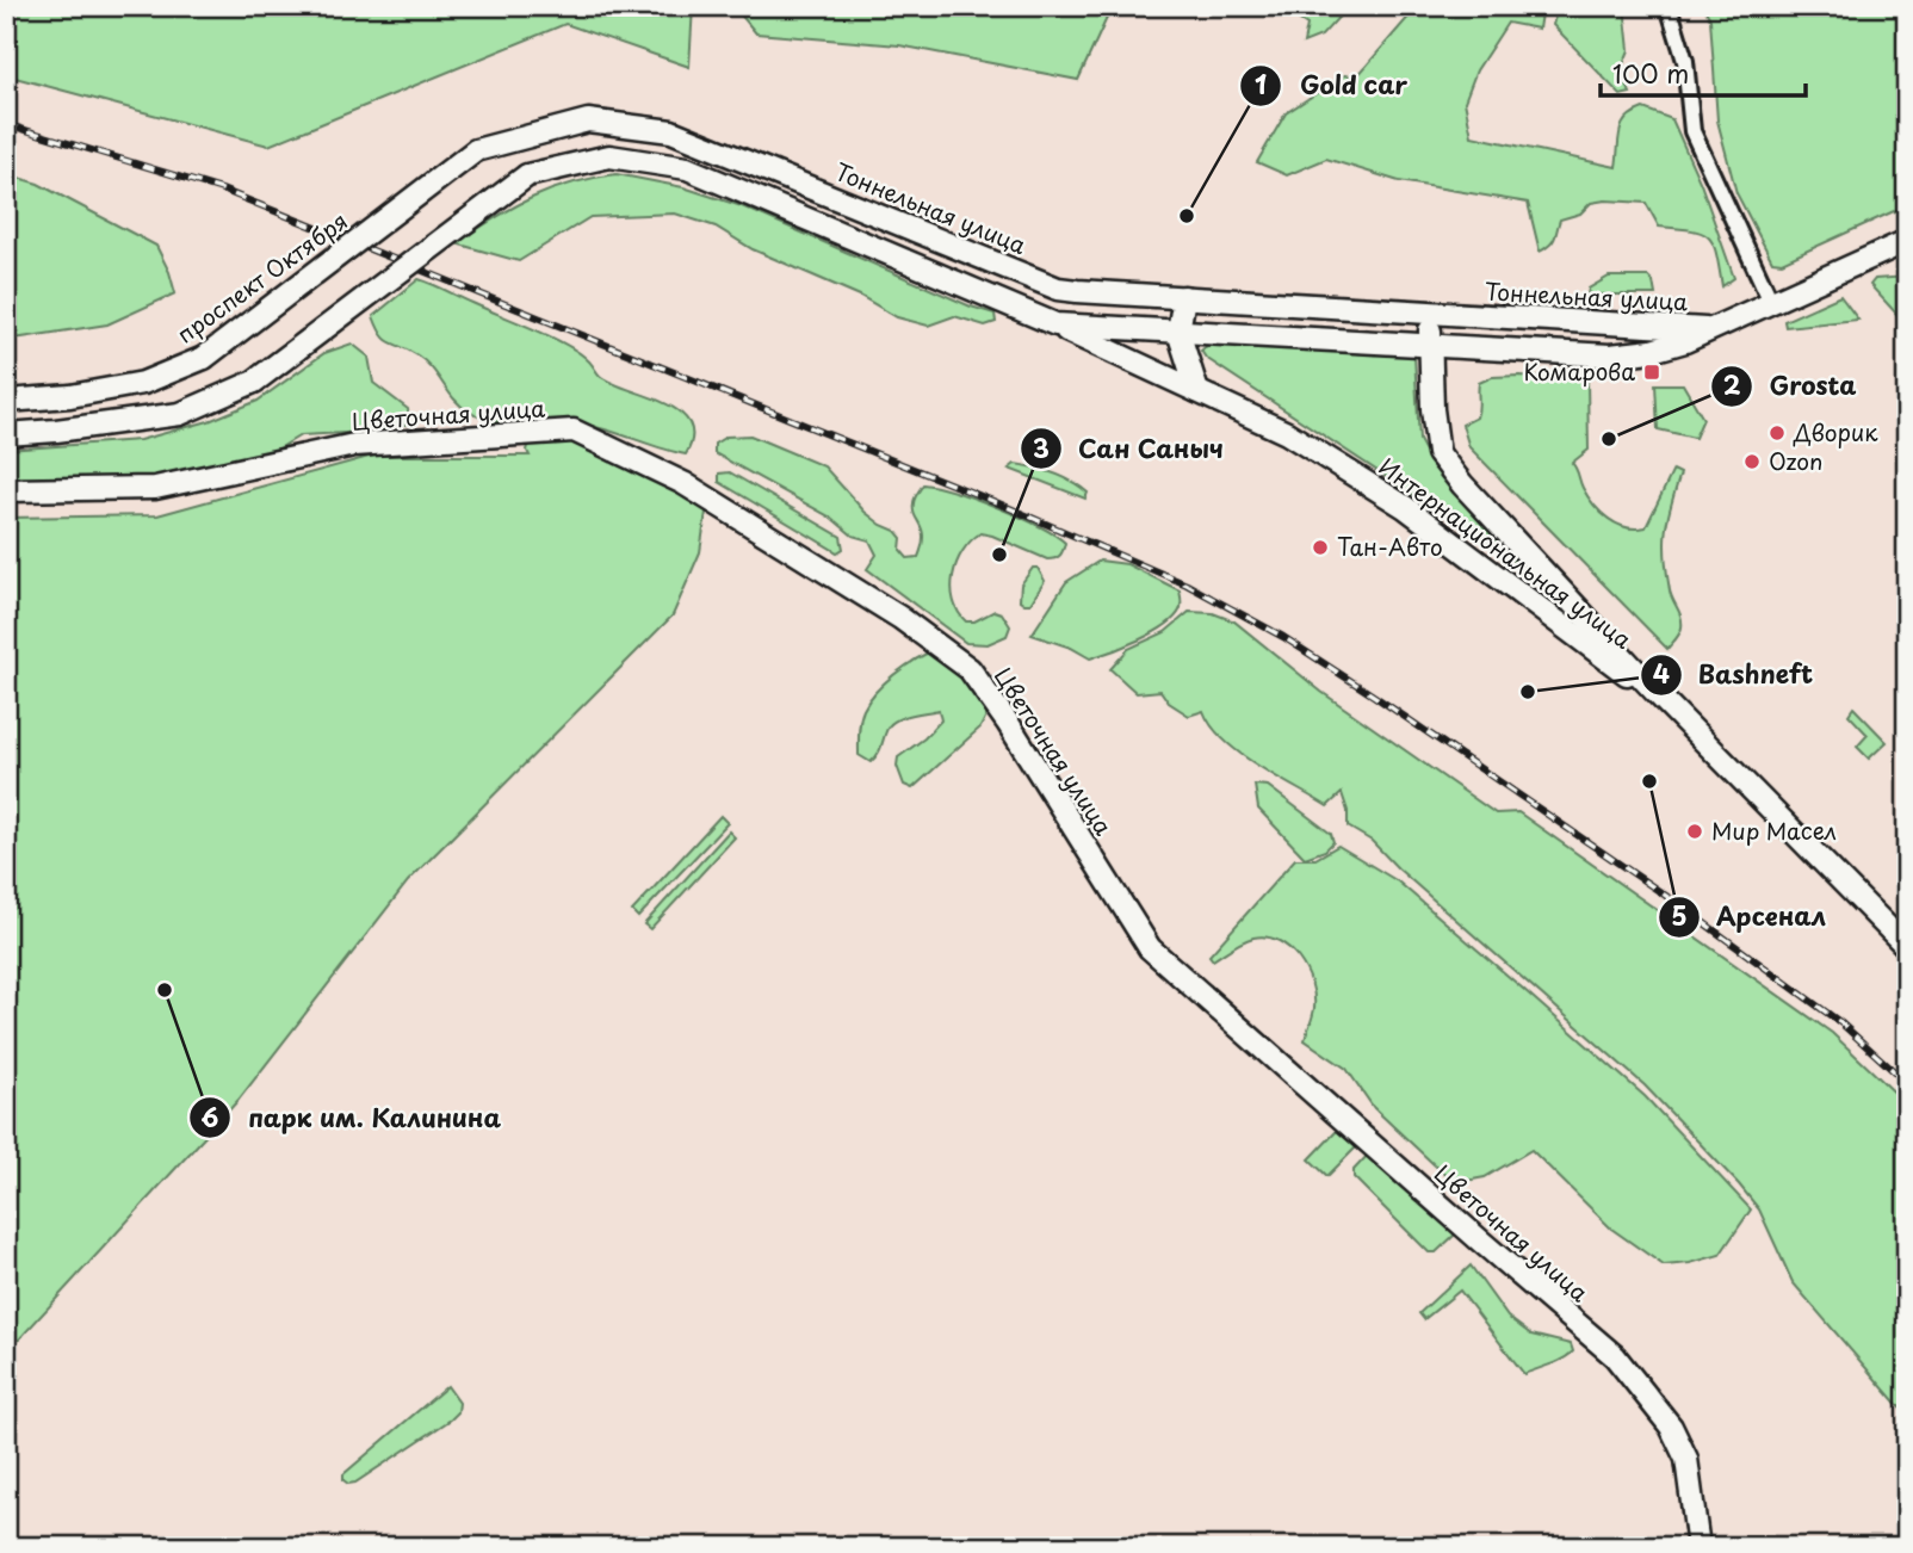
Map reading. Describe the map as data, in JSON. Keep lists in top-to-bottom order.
{
  "streets": {
    "main road": [
      "Тоннельная улица",
      "проспект Октября",
      "Цветочная улица",
      "Интернациональная улица"
    ]
  },
  "crossings": [
    ["Тоннельная улица", "проспект Октября"],
    ["Тоннельная улица", "Интернациональная улица"]
  ],
  "places": {
    "other": [
      "Gold car",
      "Дворик",
      "Grosta",
      "Ozon",
      "Тан-Авто",
      "Сан Саныч",
      "Bashneft",
      "Арсенал",
      "Мир Масел",
      "парк им. Калинина"
    ],
    "transit": ["Комарова"]
  },
  "scale_bar": "100 m"
}
